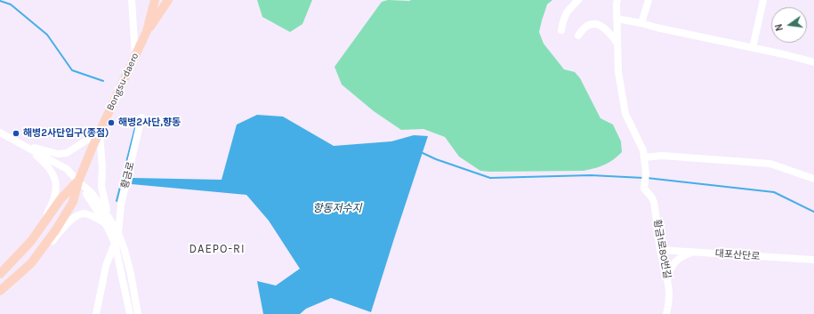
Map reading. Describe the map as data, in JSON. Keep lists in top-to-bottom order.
{
  "streets": {
    "main road": ["Bongsu-daero"],
    "street": ["황금로", "황금1로80번길", "대포산단로"]
  },
  "crossings": [
    ["황금1로80번길", "대포산단로"]
  ],
  "districts": ["DAEPO-RI"],
  "water": ["항동저수지"],
  "places": ["해병2사단,향동", "해병2사단입구(종점)"],
  "north": "left"
}
